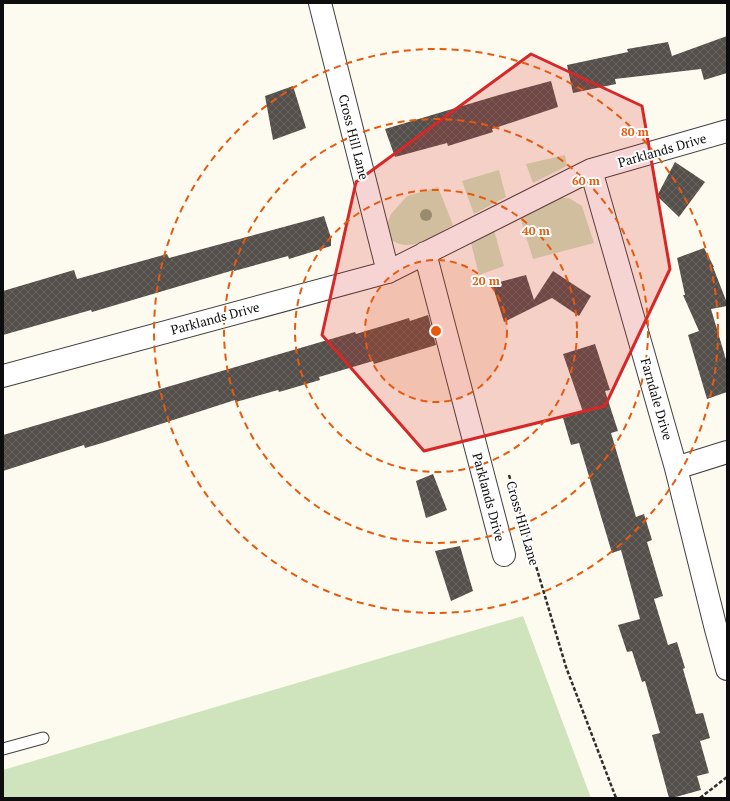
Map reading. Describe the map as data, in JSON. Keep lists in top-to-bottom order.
{
  "streets": {
    "street": ["Cross Hill Lane", "Parklands Drive", "Farndale Drive"]
  },
  "crossings": [
    ["Cross Hill Lane", "Parklands Drive"],
    ["Parklands Drive", "Farndale Drive"]
  ],
  "rings": [
    "80 m",
    "60 m",
    "40 m",
    "20 m"
  ]
}
